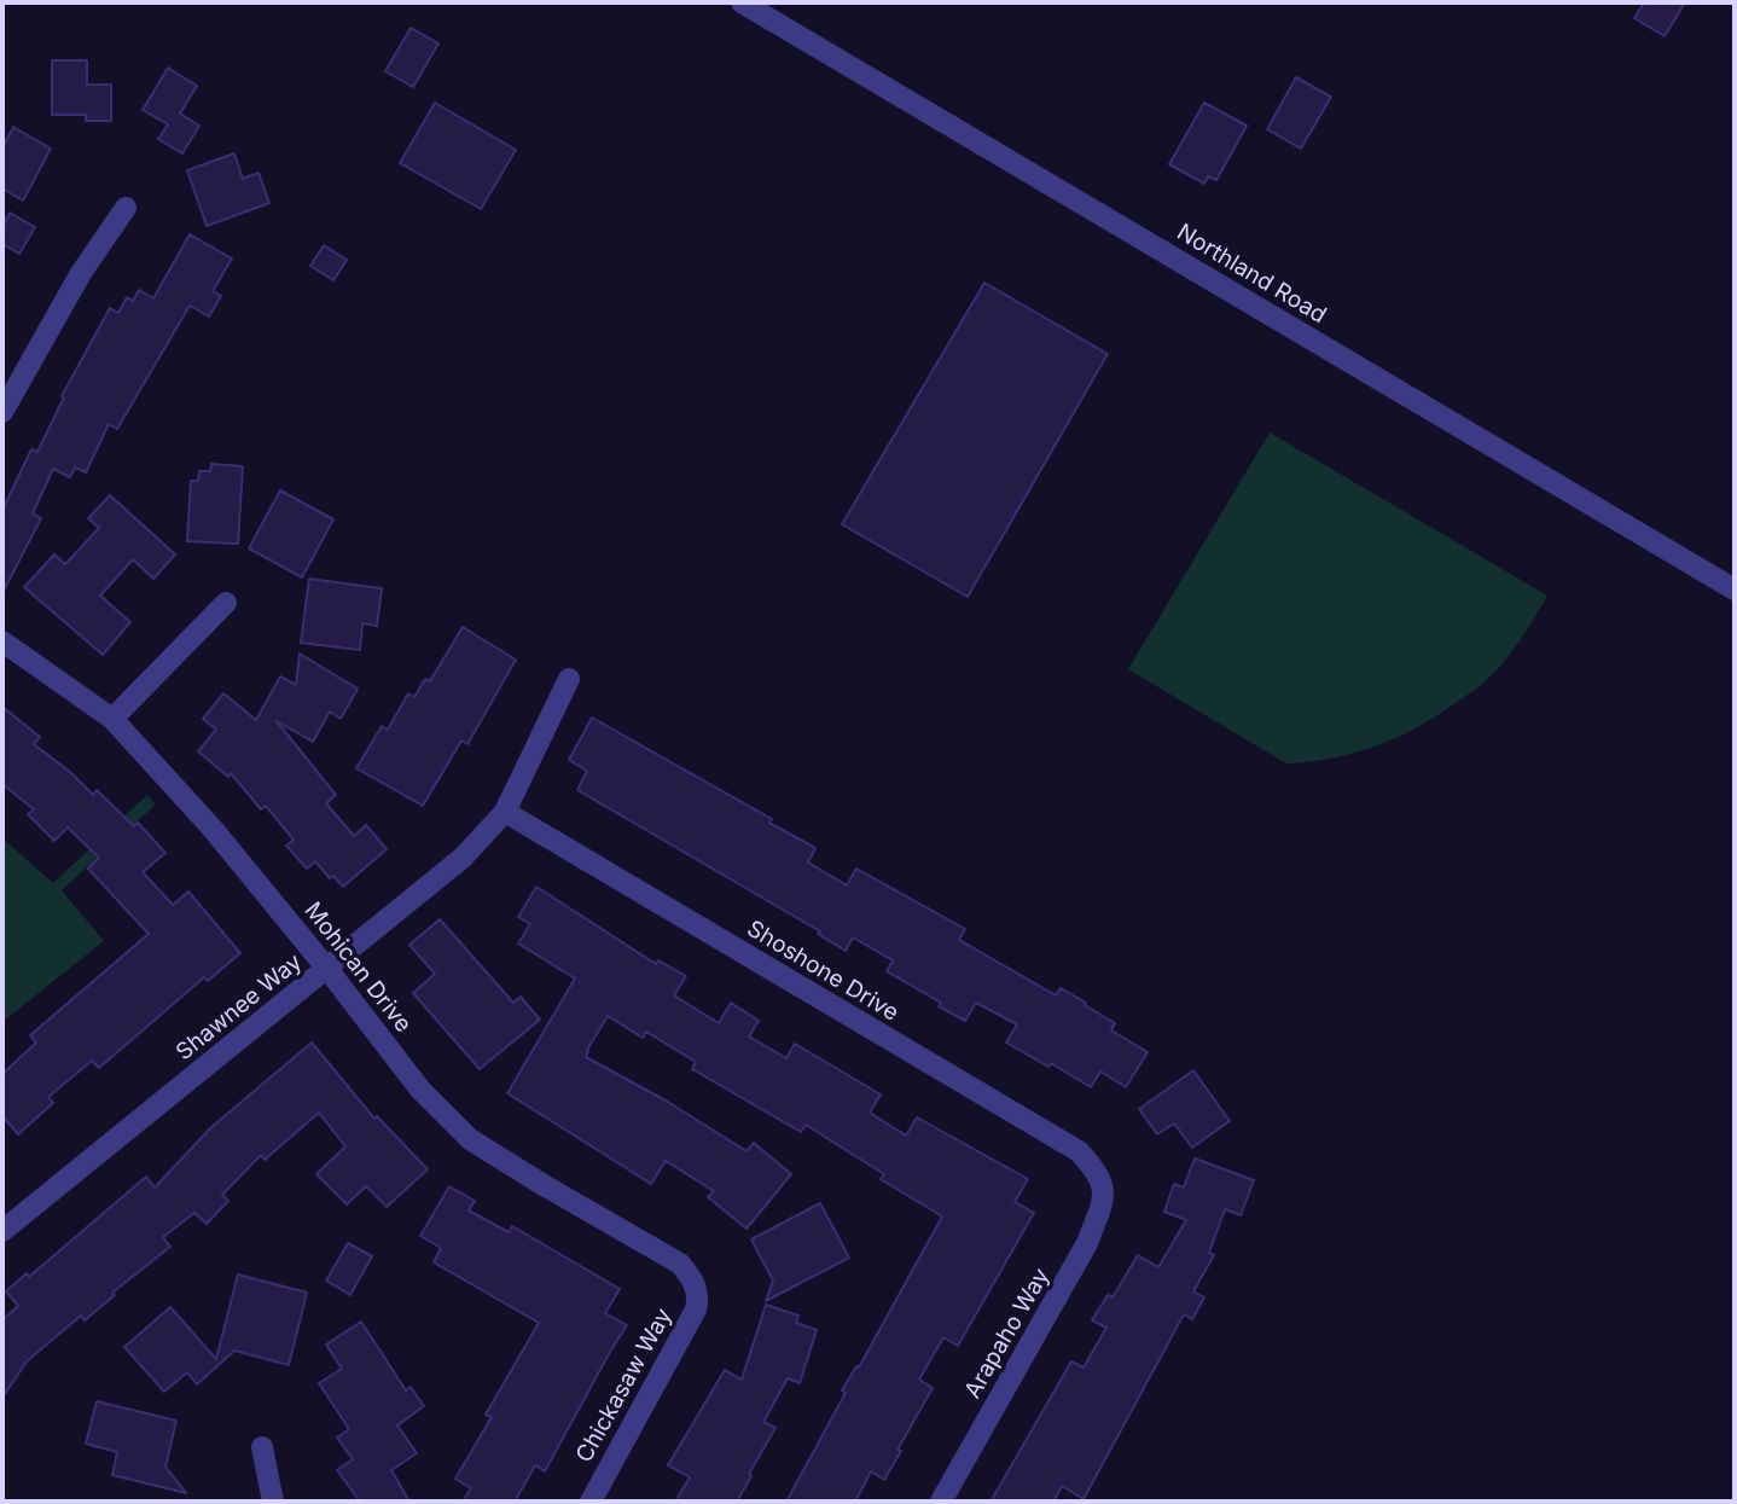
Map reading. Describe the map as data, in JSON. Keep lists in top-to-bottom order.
{
  "streets": {
    "street": [
      "Northland Road",
      "Mohican Drive",
      "Shoshone Drive",
      "Shawnee Way",
      "Arapaho Way",
      "Chickasaw Way"
    ]
  },
  "crossings": [
    ["Mohican Drive", "Shawnee Way"],
    ["Mohican Drive", "Chickasaw Way"],
    ["Shoshone Drive", "Shawnee Way"],
    ["Shoshone Drive", "Arapaho Way"]
  ]
}
